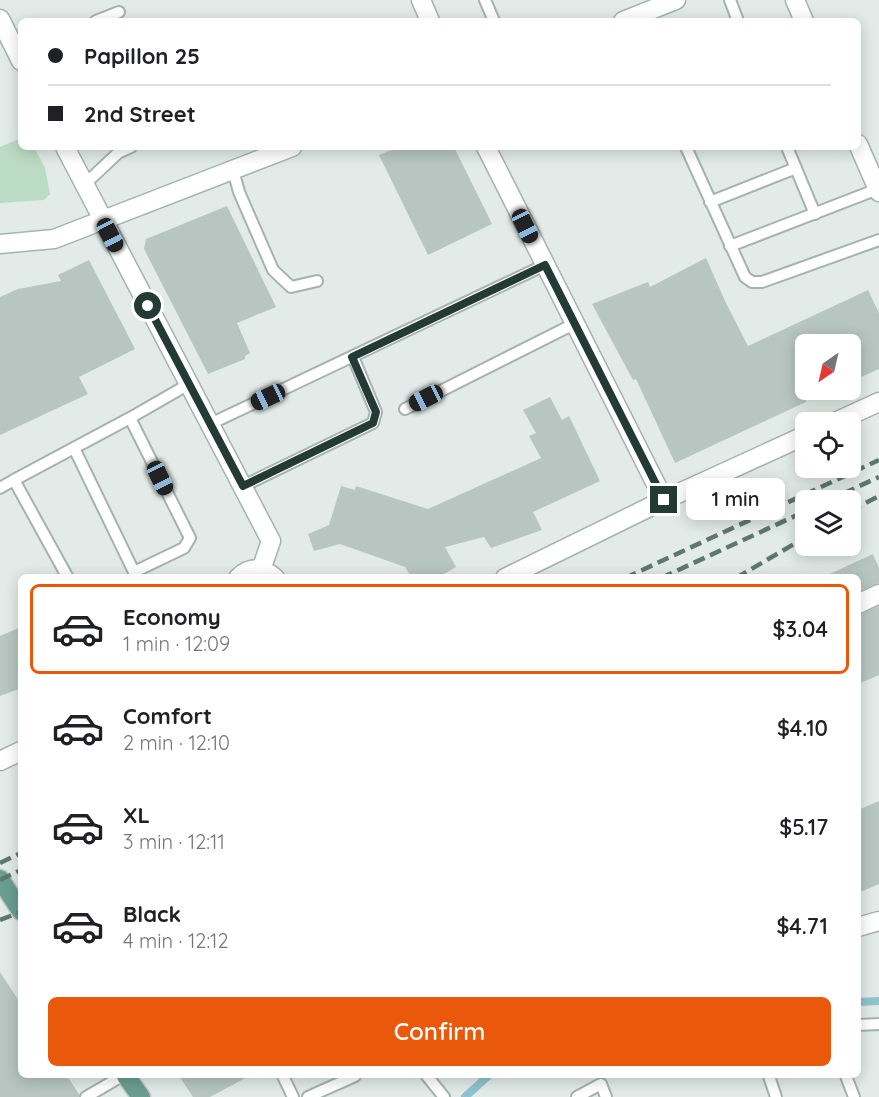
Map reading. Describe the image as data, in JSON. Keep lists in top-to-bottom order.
{
  "north": "bottom left",
  "page": {
    "banner": ["Papillon 25", "2nd Street"],
    "bubble": "1 min",
    "list": [
      {
        "name": "Economy",
        "note": "1 min · 12:09",
        "value": "$3.04"
      },
      {
        "name": "Comfort",
        "note": "2 min · 12:10",
        "value": "$4.10"
      },
      {
        "name": "XL",
        "note": "3 min · 12:11",
        "value": "$5.17"
      },
      {
        "name": "Black",
        "note": "4 min · 12:12",
        "value": "$4.71"
      }
    ],
    "buttons": "Confirm"
  }
}
